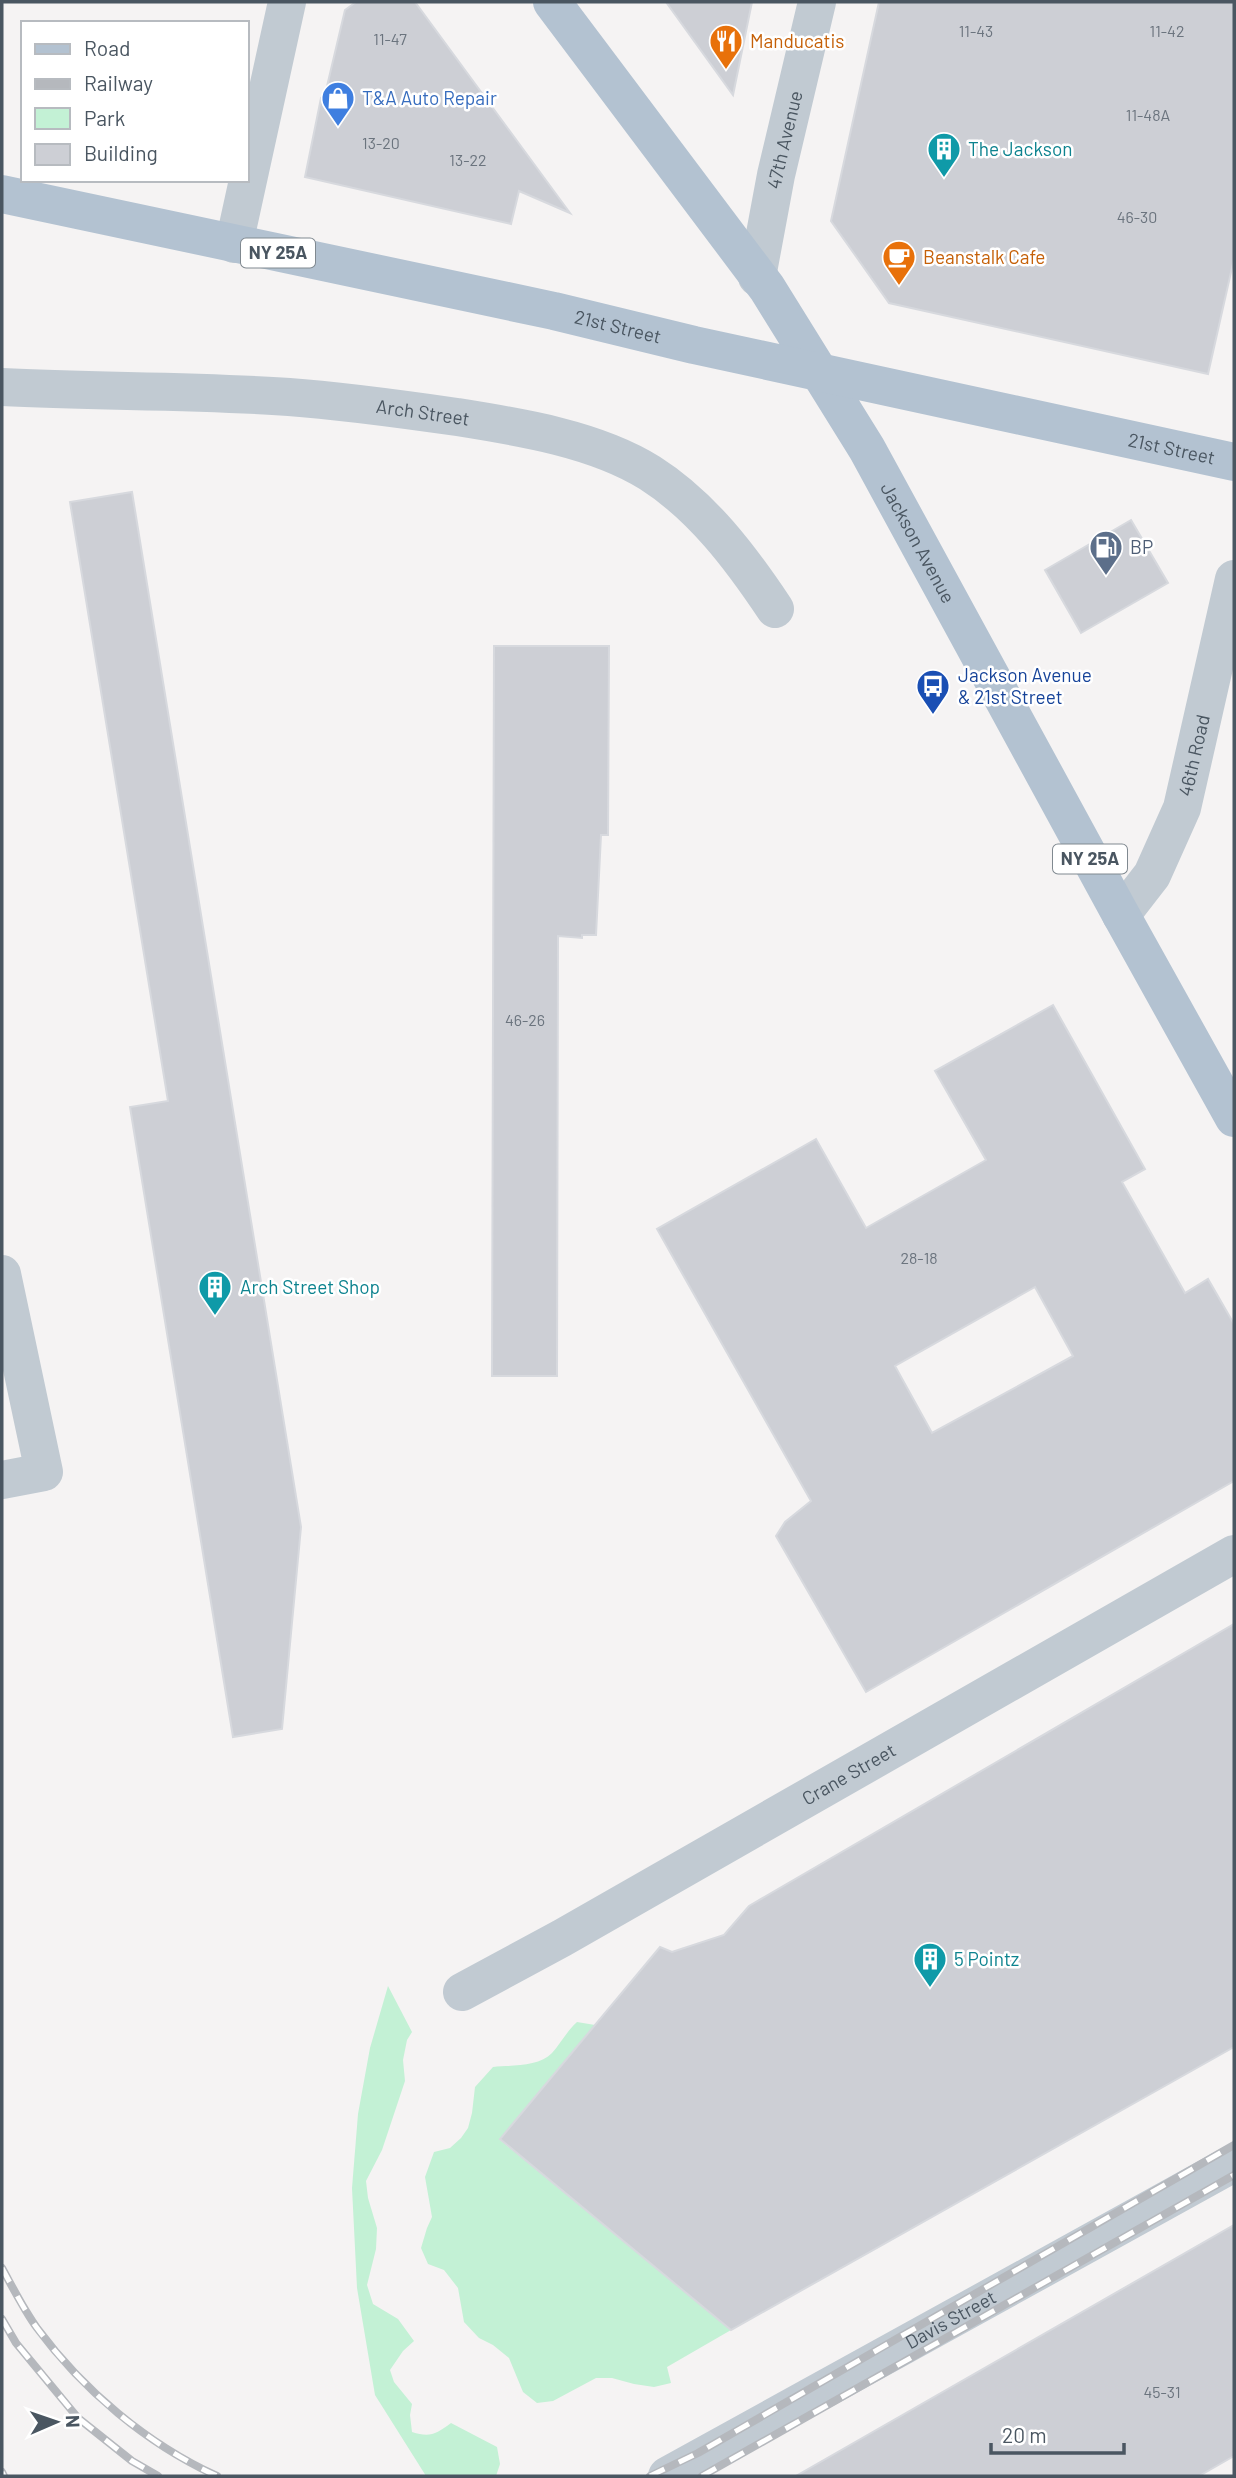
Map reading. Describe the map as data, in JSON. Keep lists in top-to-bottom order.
{
  "streets": {
    "main road": ["NY 25A", "21st Street", "Jackson Avenue"],
    "street": [
      "47th Avenue",
      "Arch Street",
      "46th Road",
      "Crane Street",
      "Davis Street"
    ]
  },
  "crossings": [
    ["47th Avenue", "Jackson Avenue"],
    ["21st Street", "Jackson Avenue"],
    ["Jackson Avenue", "46th Road"]
  ],
  "places": {
    "restaurant": ["Manducatis"],
    "shop": ["T&A Auto Repair"],
    "building": ["The Jackson", "Arch Street Shop", "5 Pointz"],
    "cafe": ["Beanstalk Cafe"],
    "fuel station": ["BP"],
    "bus stop": ["Jackson Avenue & 21st Street"]
  },
  "house_numbers": [
    "11-43",
    "11-42",
    "11-47",
    "11-48A",
    "13-20",
    "13-22",
    "46-30",
    "46-26",
    "28-18",
    "45-31"
  ],
  "legend": [
    "Road",
    "Railway",
    "Park",
    "Building"
  ],
  "scale_bar": "20 m",
  "north": "right"
}
